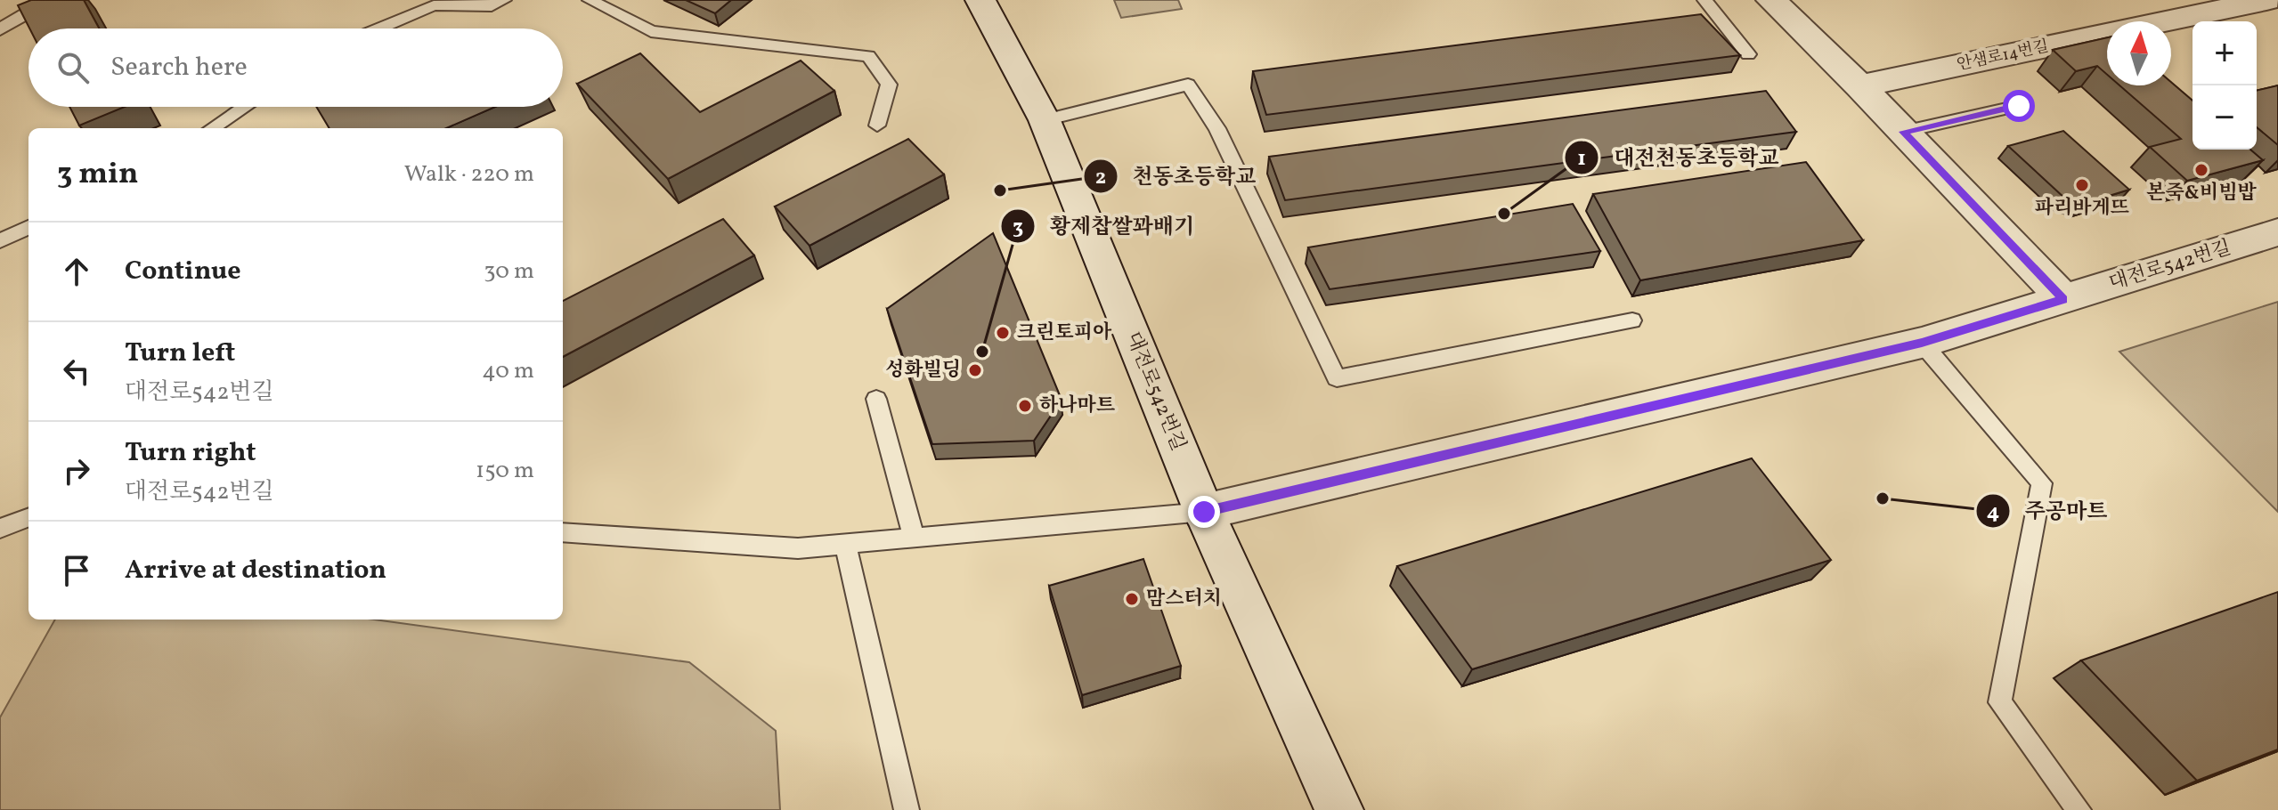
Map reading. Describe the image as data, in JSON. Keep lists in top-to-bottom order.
{
  "streets": {
    "street": ["안샘로14번길", "대전로542번길"]
  },
  "places": [
    "본죽&비빔밥",
    "파리바게뜨",
    "천동초등학교",
    "대전천동초등학교",
    "크린토피아",
    "황제찹쌀꽈배기",
    "성화빌딩",
    "하나마트",
    "주공마트",
    "맘스터치"
  ],
  "north": "top",
  "page": {
    "map_buttons": ["+", "−"],
    "search": "Search here",
    "heading": ["3 min", "Walk · 220 m"],
    "list": [
      ["Continue", "30 m"],
      ["Turn left", "대전로542번길", "40 m"],
      ["Turn right", "대전로542번길", "150 m"],
      "Arrive at destination"
    ]
  }
}
